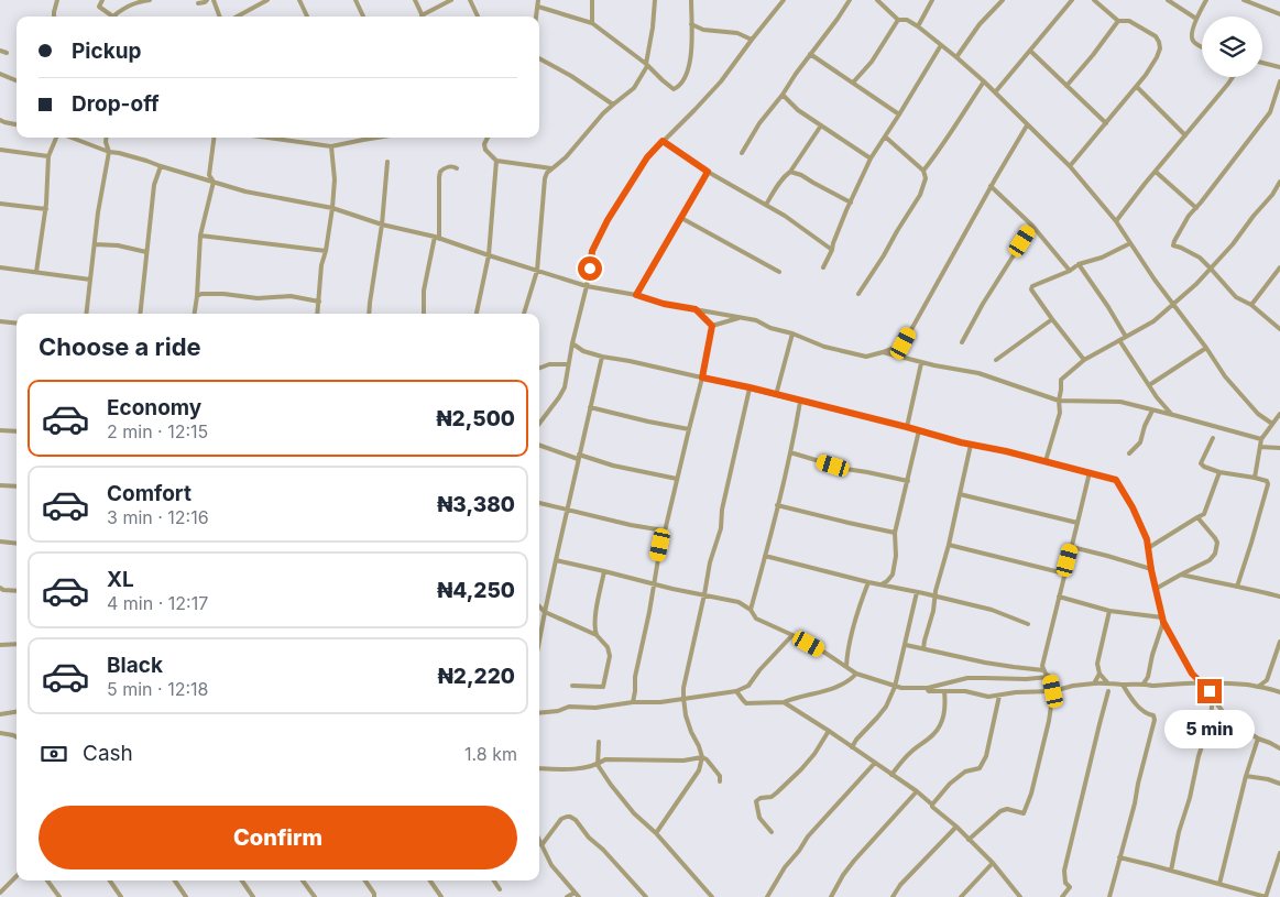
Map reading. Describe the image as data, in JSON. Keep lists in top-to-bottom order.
{
  "page": {
    "banner": ["Pickup", "Drop-off"],
    "heading": "Choose a ride",
    "list": [
      {
        "name": "Economy",
        "note": "2 min · 12:15",
        "value": "₦2,500"
      },
      {
        "name": "Comfort",
        "note": "3 min · 12:16",
        "value": "₦3,380"
      },
      {
        "name": "XL",
        "note": "4 min · 12:17",
        "value": "₦4,250"
      },
      {
        "name": "Black",
        "note": "5 min · 12:18",
        "value": "₦2,220"
      }
    ],
    "bubble": "5 min",
    "pay": ["Cash", "1.8 km"],
    "buttons": "Confirm"
  }
}
